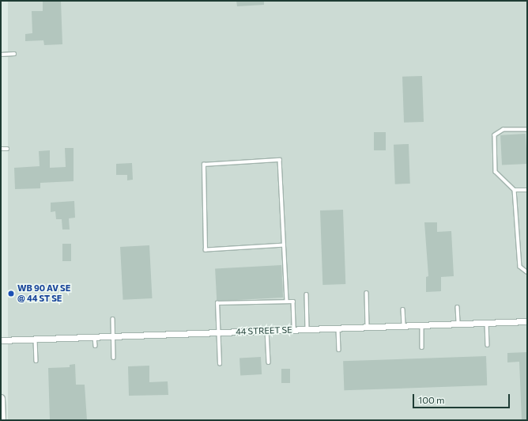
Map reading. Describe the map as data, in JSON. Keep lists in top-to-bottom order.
{
  "streets": {
    "street": ["44 STREET SE"]
  },
  "places": ["WB 90 AV SE @ 44 ST SE"],
  "scale_bar": "100 m"
}
